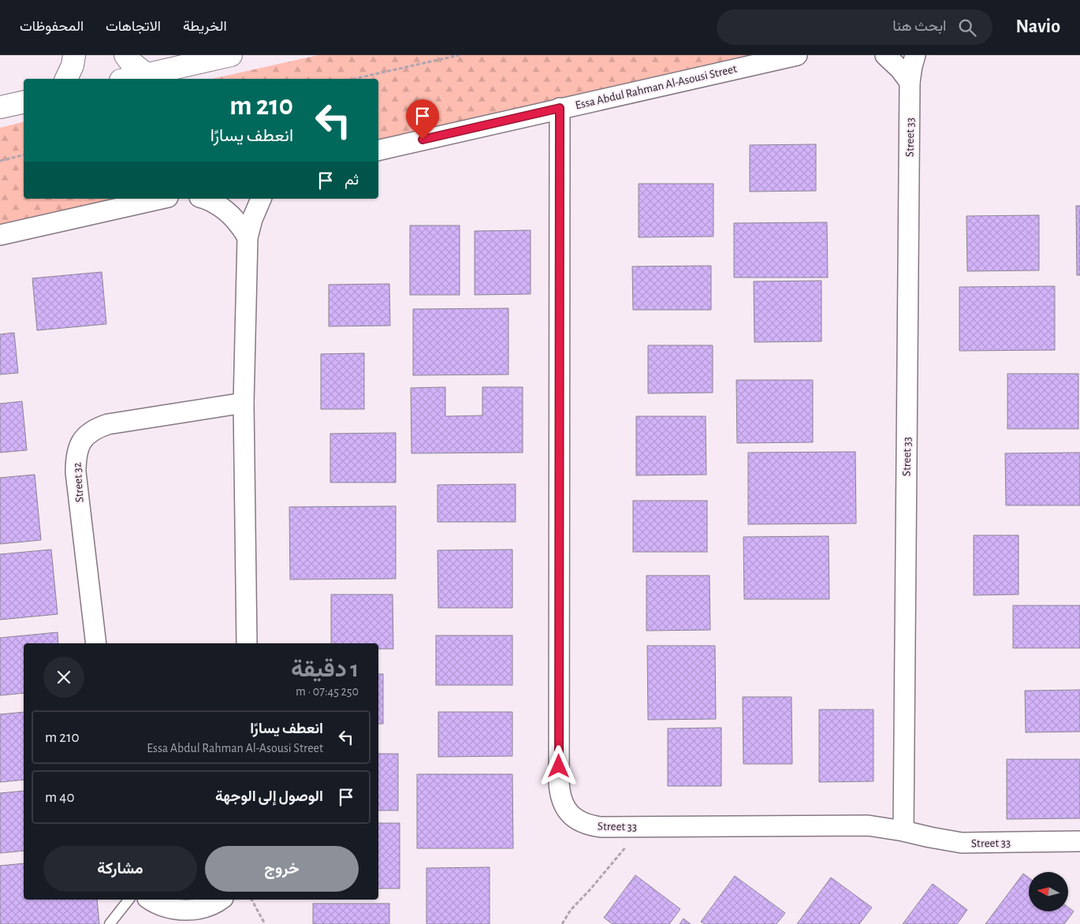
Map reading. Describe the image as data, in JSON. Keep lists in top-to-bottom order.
{
  "streets": {
    "street": ["Essa Abdul Rahman Al-Asousi Street", "Street 33", "Street 32"]
  },
  "crossings": [
    ["Essa Abdul Rahman Al-Asousi Street", "Street 33"]
  ],
  "north": "left",
  "page": {
    "header": "Navio",
    "search": "ابحث هنا",
    "nav": ["الخريطة", "الاتجاهات", "المحفوظات"],
    "turn": ["210 m", "انعطف يسارًا"],
    "then": "ثم",
    "heading": ["1 دقيقة", "250 m · 07:45"],
    "list": [
      {
        "name": "انعطف يسارًا",
        "note": "Essa Abdul Rahman Al-Asousi Street",
        "value": "210 m"
      },
      {
        "name": "الوصول إلى الوجهة",
        "value": "40 m"
      }
    ],
    "buttons": ["خروج", "مشاركة"]
  }
}
